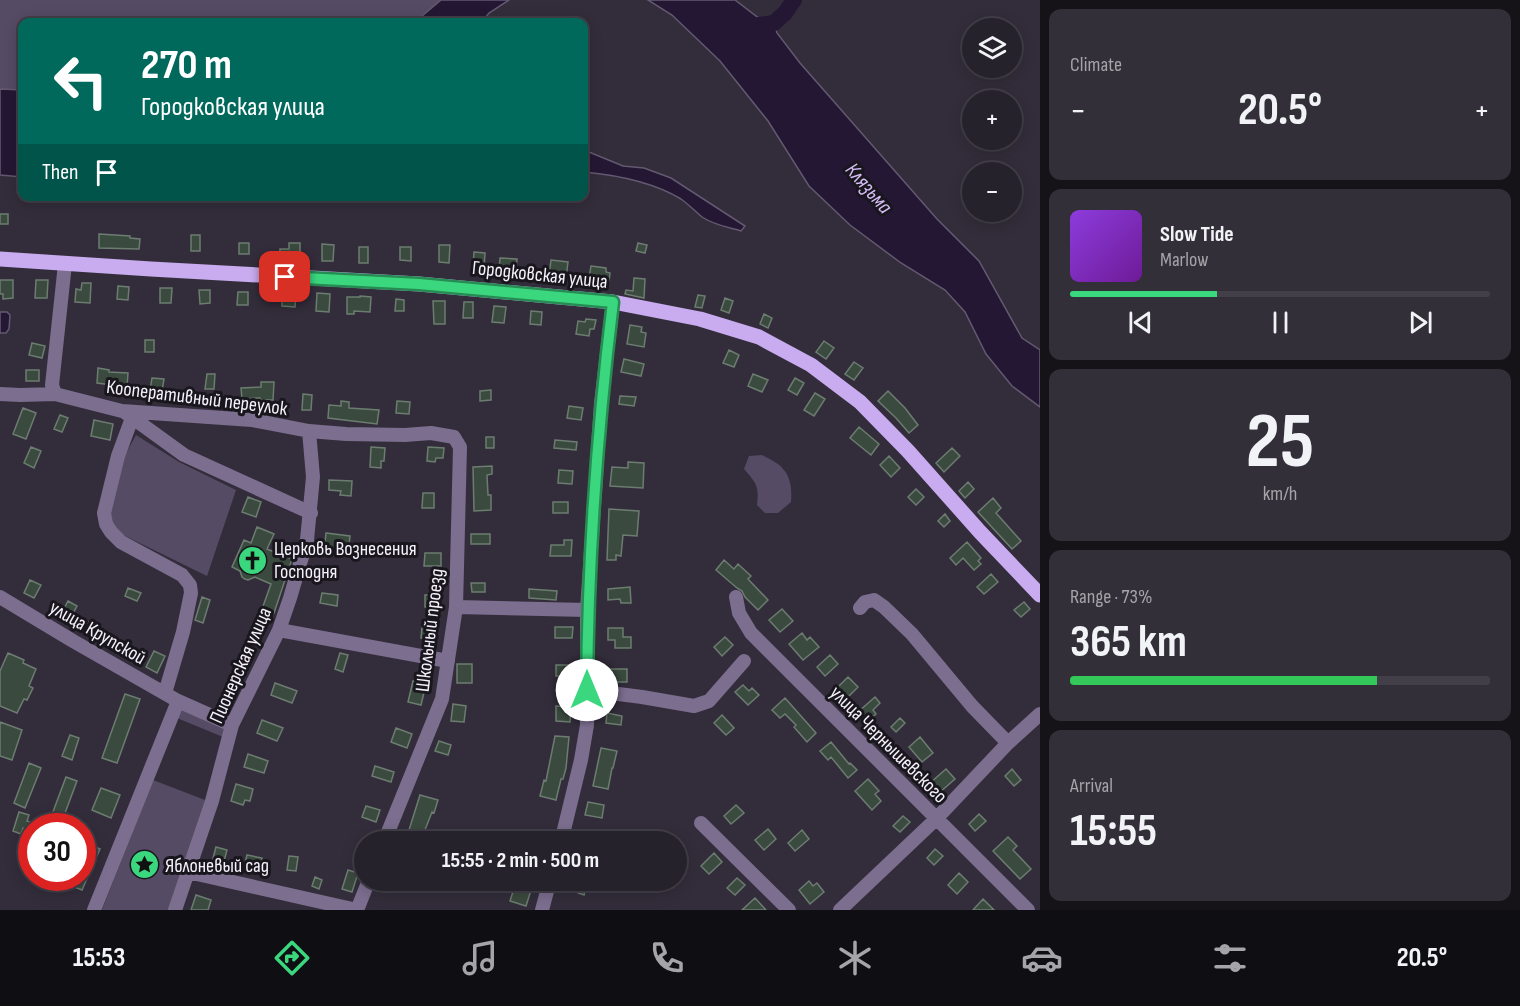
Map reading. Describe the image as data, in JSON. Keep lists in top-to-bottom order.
{
  "streets": {
    "main road": ["Городковская улица"],
    "street": [
      "Кооперативный переулок",
      "Школьный проезд",
      "улица Крупской",
      "Пионерская улица",
      "улица Чернышевского"
    ]
  },
  "crossings": [
    ["Кооперативный переулок", "Школьный проезд"],
    ["Кооперативный переулок", "Пионерская улица"],
    ["улица Крупской", "Пионерская улица"]
  ],
  "water": ["Клязьма"],
  "places": {
    "church": ["Церковь Вознесения Господня"],
    "place": ["Яблоневый сад"]
  },
  "page": {
    "tile": [
      "Climate",
      ["25", "km/h"],
      ["Range · 73%", "365 km"],
      ["Arrival", "15:55"]
    ],
    "map_buttons": ["+", "−"],
    "turn": ["270 m", "Городковская улица"],
    "heat": ["−", "20.5°", "+"],
    "then": "Then",
    "song": ["Slow Tide", "Marlow"],
    "limit": "30",
    "trip": "15:55 · 2 min · 500 m",
    "tabs": ["15:53", "20.5°"]
  }
}
